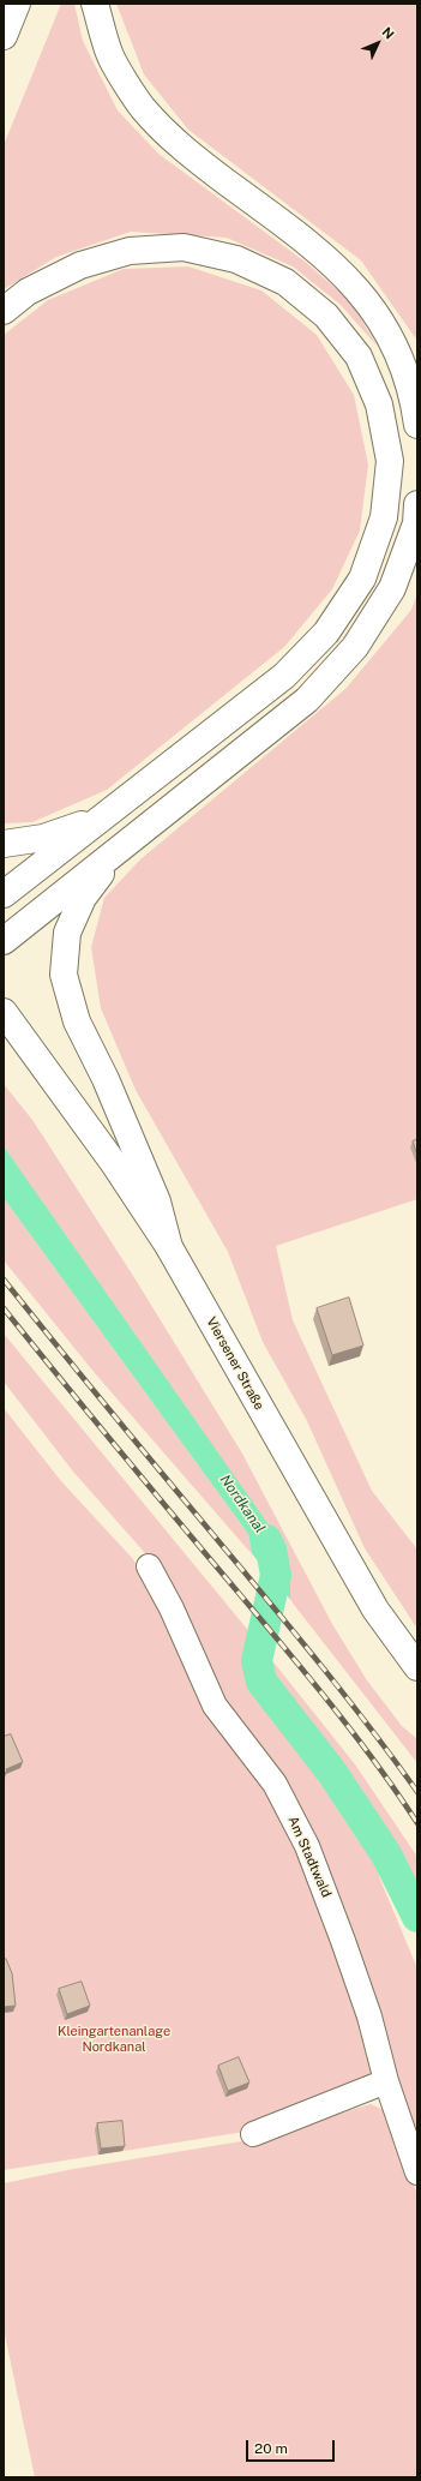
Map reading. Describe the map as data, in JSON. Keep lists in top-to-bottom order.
{
  "streets": {
    "main road": ["Viersener Straße"],
    "street": ["Am Stadtwald"]
  },
  "water": ["Nordkanal"],
  "parks": ["Kleingartenanlage Nordkanal"],
  "scale_bar": "20 m",
  "north": "top right"
}
